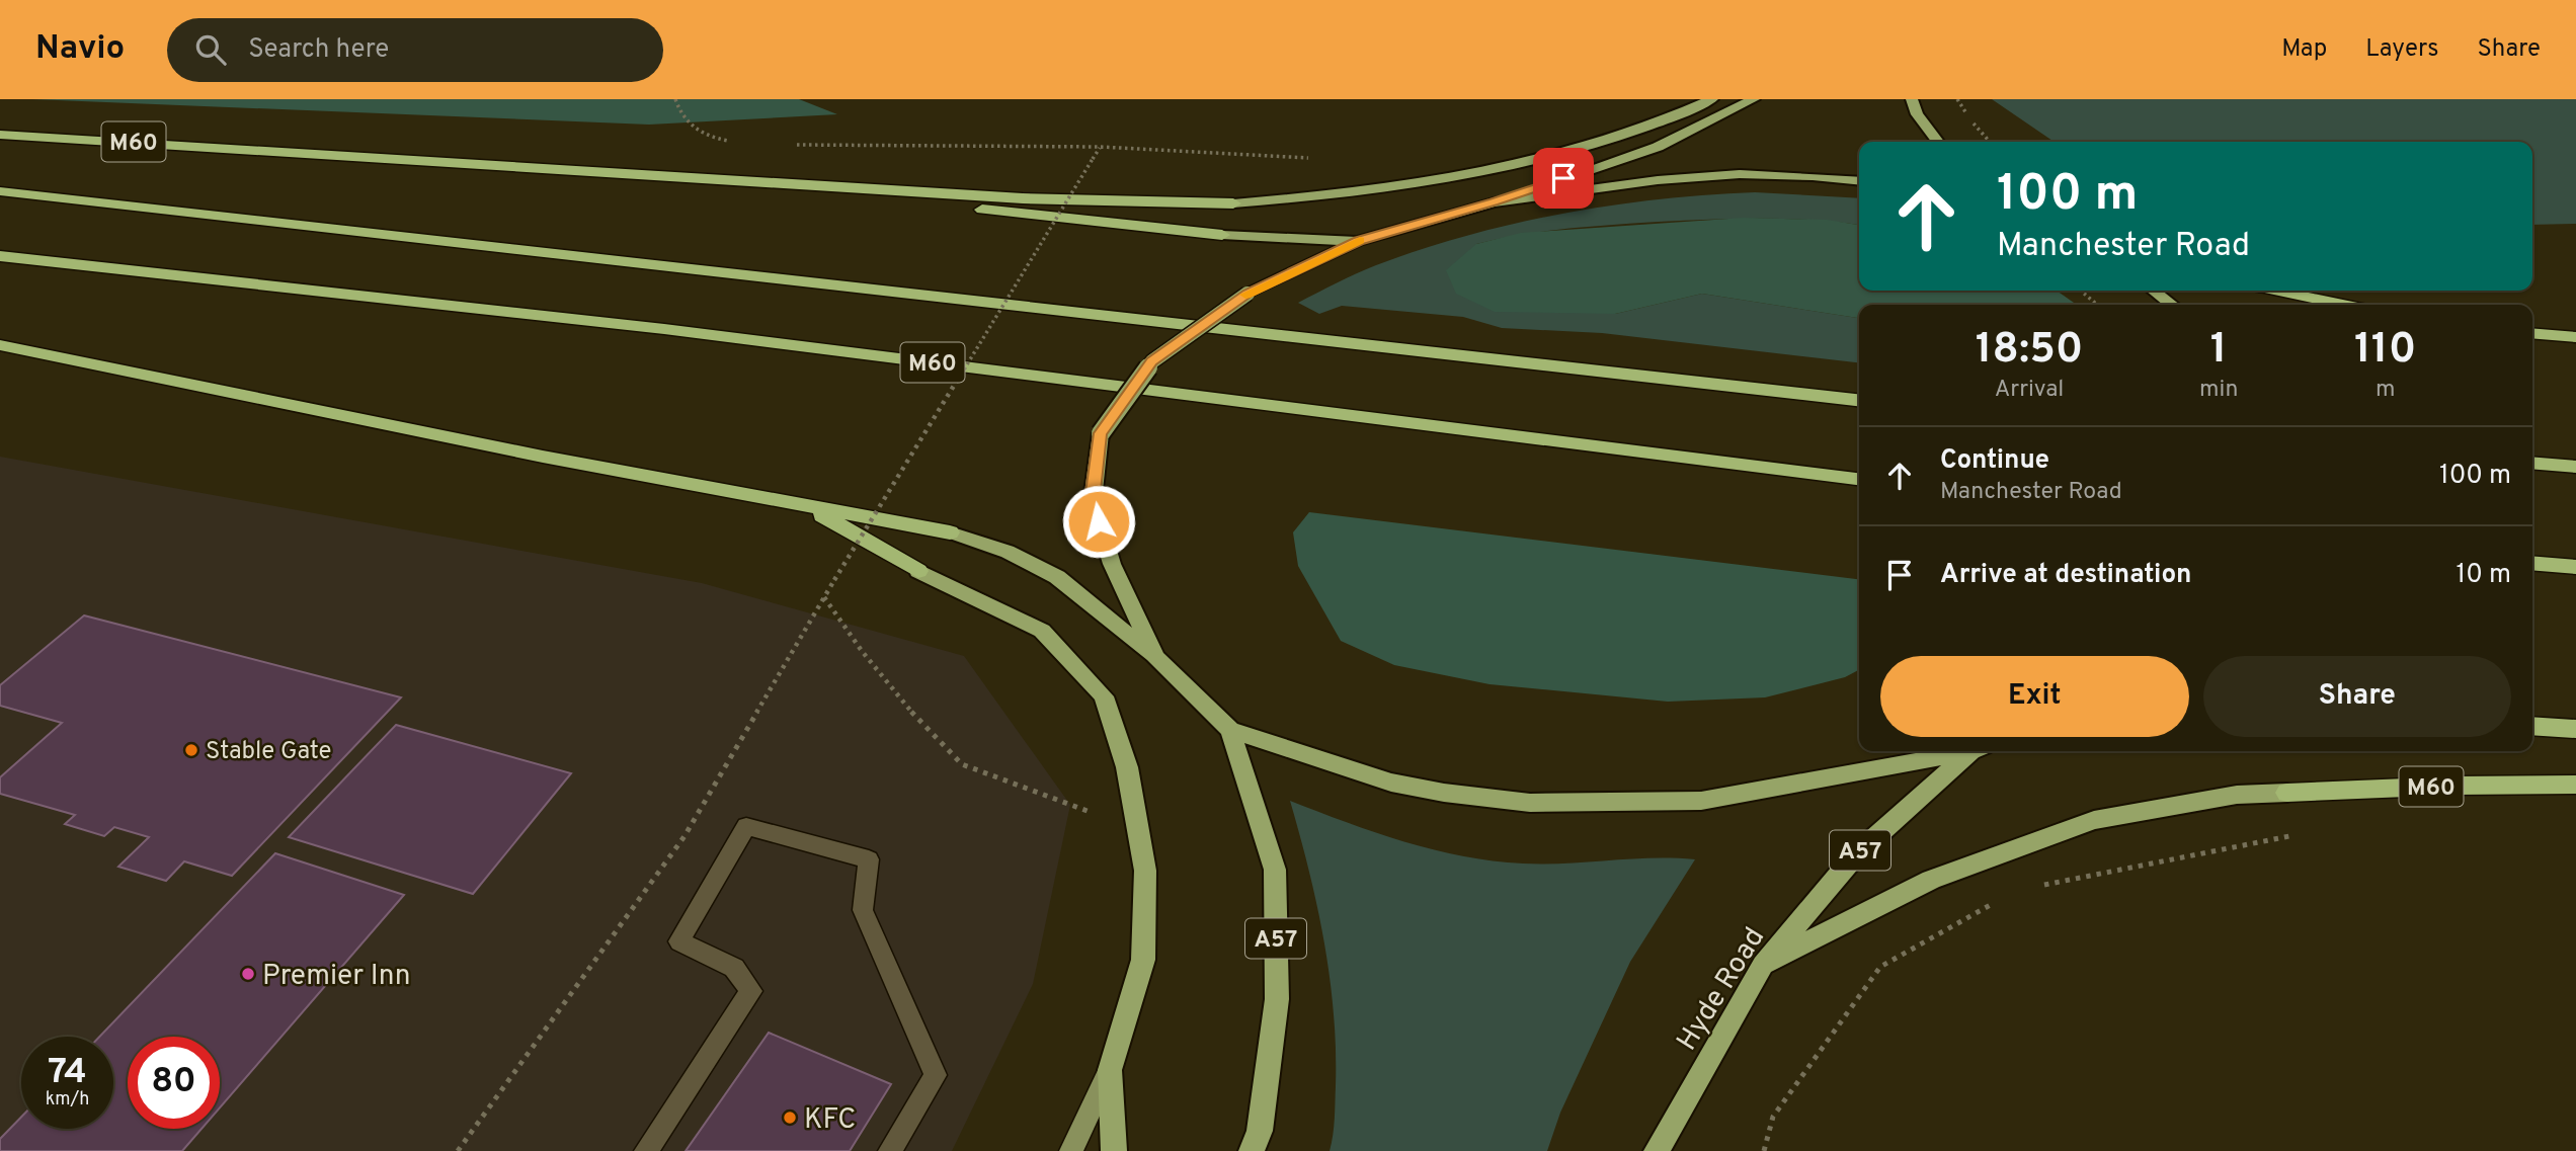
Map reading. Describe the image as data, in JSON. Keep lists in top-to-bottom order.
{
  "streets": {
    "highway": ["M60", "A57", "Hyde Road"]
  },
  "places": ["Stable Gate", "Premier Inn", "KFC"],
  "page": {
    "header": "Navio",
    "search": "Search here",
    "nav": ["Map", "Layers", "Share"],
    "turn": ["100 m", "Manchester Road"],
    "eta": [
      "18:50",
      "Arrival",
      "1",
      "min",
      "110",
      "m"
    ],
    "list": [
      {
        "name": "Continue",
        "note": "Manchester Road",
        "value": "100 m"
      },
      {
        "name": "Arrive at destination",
        "value": "10 m"
      }
    ],
    "buttons": ["Exit", "Share"],
    "speed": "74 km/h",
    "limit": "80"
  }
}
